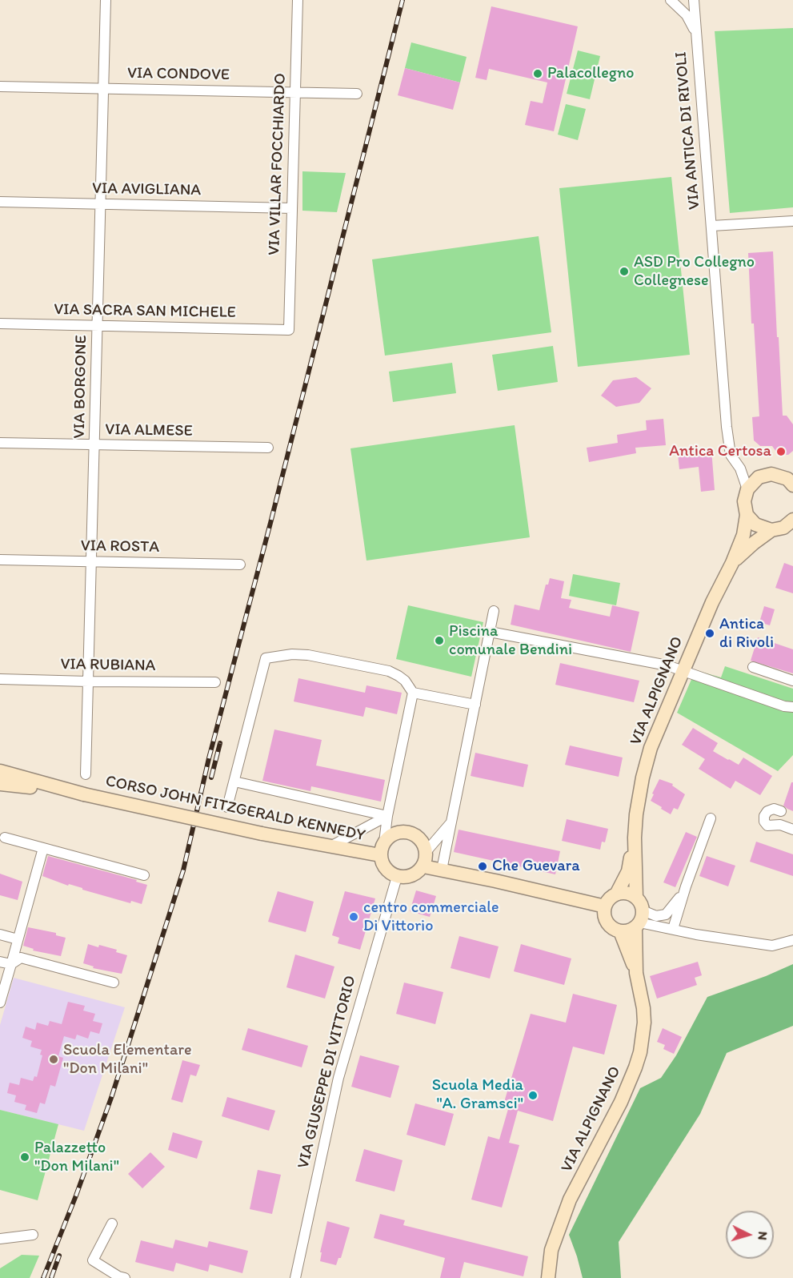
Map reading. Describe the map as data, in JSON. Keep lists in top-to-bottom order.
{
  "streets": {
    "street": [
      "VIA CONDOVE",
      "VIA ANTICA DI RIVOLI",
      "VIA VILLAR FOCCHIARDO",
      "VIA AVIGLIANA",
      "VIA SACRA SAN MICHELE",
      "VIA BORGONE",
      "VIA ALMESE",
      "VIA ROSTA",
      "VIA RUBIANA",
      "VIA ALPIGNANO",
      "CORSO JOHN FITZGERALD KENNEDY",
      "VIA GIUSEPPE DI VITTORIO"
    ]
  },
  "crossings": [
    ["VIA CONDOVE", "VIA VILLAR FOCCHIARDO"],
    ["VIA CONDOVE", "VIA BORGONE"],
    ["VIA VILLAR FOCCHIARDO", "VIA AVIGLIANA"],
    ["VIA VILLAR FOCCHIARDO", "VIA SACRA SAN MICHELE"],
    ["VIA AVIGLIANA", "VIA BORGONE"],
    ["VIA SACRA SAN MICHELE", "VIA BORGONE"],
    ["VIA BORGONE", "VIA ALMESE"],
    ["VIA BORGONE", "VIA ROSTA"],
    ["VIA BORGONE", "VIA RUBIANA"],
    ["CORSO JOHN FITZGERALD KENNEDY", "VIA GIUSEPPE DI VITTORIO"]
  ],
  "places": [
    "Palacollegno",
    "ASD Pro Collegno Collegnese",
    "Antica Certosa",
    "Antica di Rivoli",
    "Piscina comunale Bendini",
    "Che Guevara",
    "centro commerciale Di Vittorio",
    "Scuola Elementare \"Don Milani\"",
    "Scuola Media \"A. Gramsci\"",
    "Palazzetto \"Don Milani\""
  ],
  "north": "right"
}
